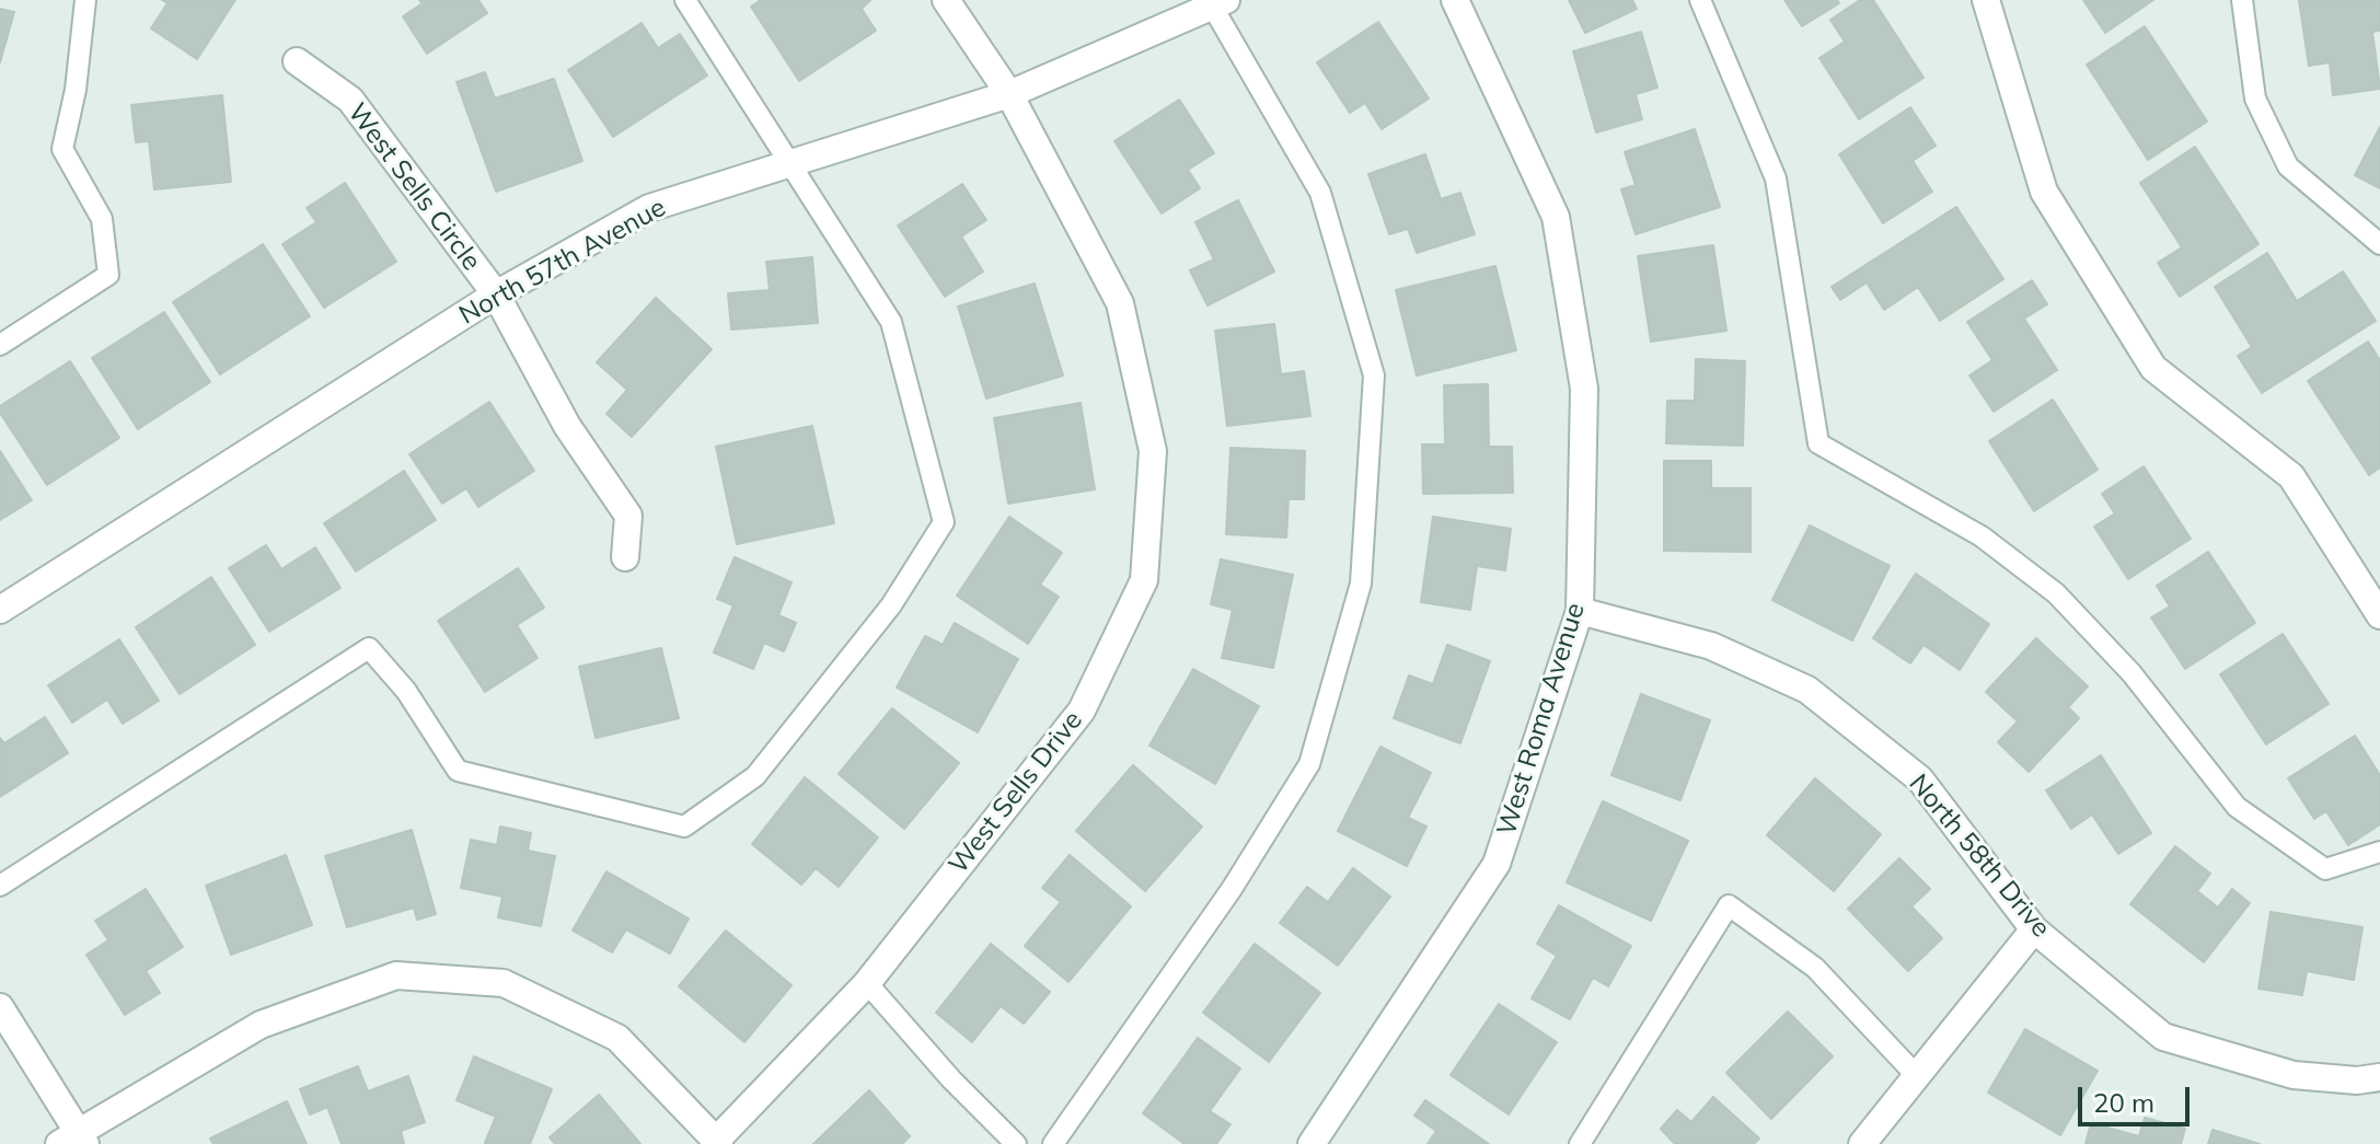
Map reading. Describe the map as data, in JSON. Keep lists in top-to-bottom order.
{
  "streets": {
    "street": [
      "West Sells Circle",
      "North 57th Avenue",
      "West Roma Avenue",
      "West Sells Drive",
      "North 58th Drive"
    ]
  },
  "crossings": [
    ["West Sells Circle", "North 57th Avenue"],
    ["North 57th Avenue", "West Sells Drive"],
    ["West Roma Avenue", "North 58th Drive"]
  ],
  "scale_bar": "20 m"
}
